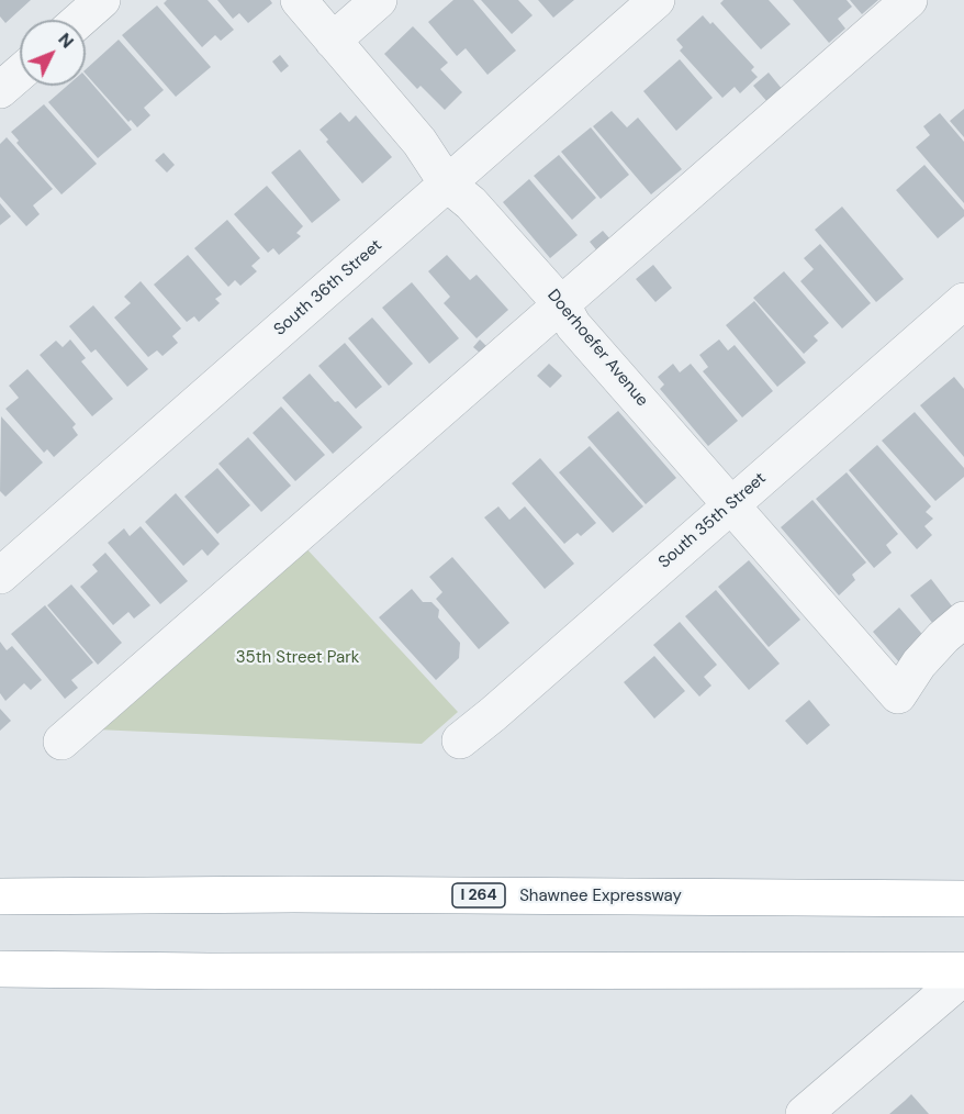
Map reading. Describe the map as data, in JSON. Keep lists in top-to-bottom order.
{
  "streets": {
    "highway": ["I 264", "Shawnee Expressway"],
    "street": ["South 36th Street", "Doerhoefer Avenue", "South 35th Street"]
  },
  "crossings": [
    ["South 36th Street", "Doerhoefer Avenue"],
    ["Doerhoefer Avenue", "South 35th Street"]
  ],
  "parks": ["35th Street Park"],
  "north": "top right"
}
